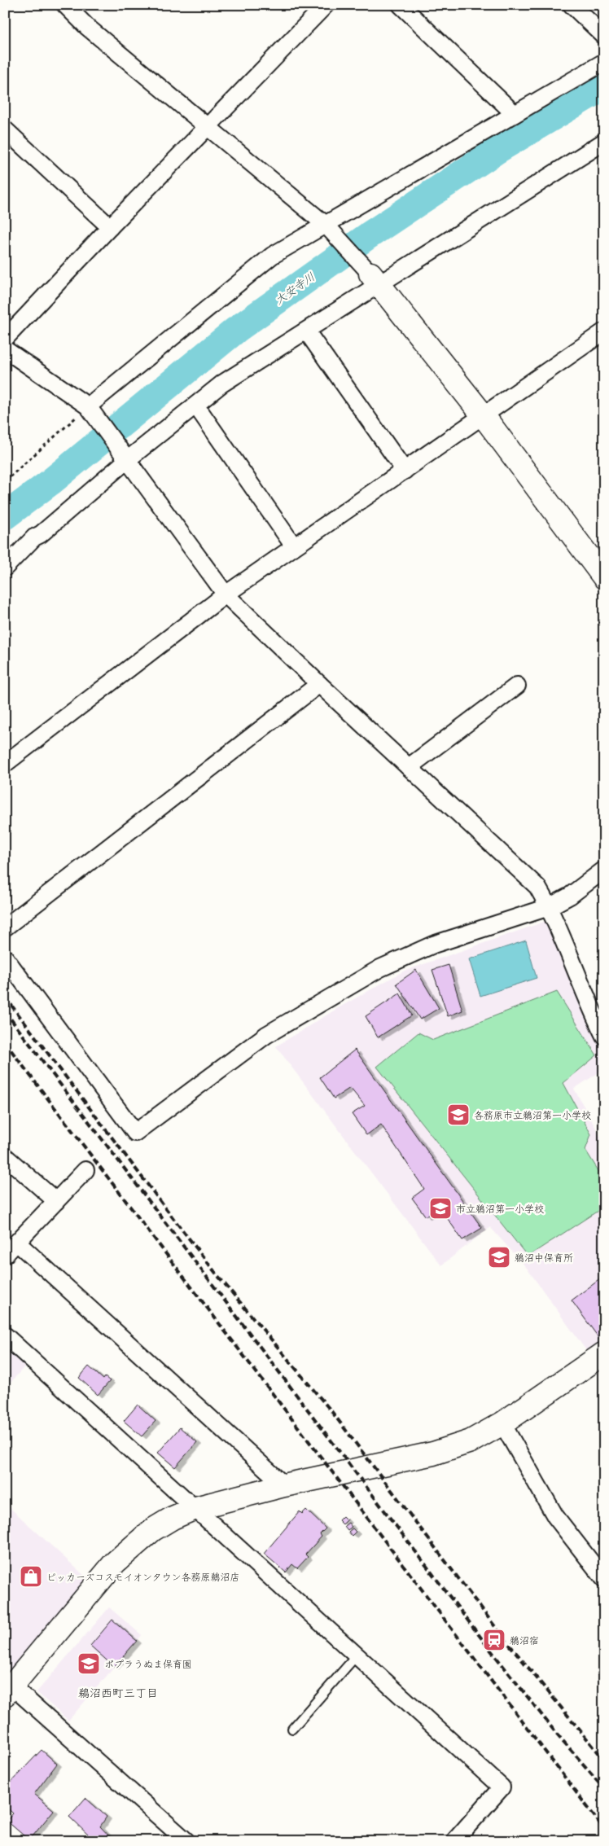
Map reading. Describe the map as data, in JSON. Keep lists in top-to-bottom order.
{
  "districts": ["鵜沼西町三丁目"],
  "water": ["大安寺川"],
  "places": {
    "school or university": [
      "各務原市立鵜沼第一小学校",
      "市立鵜沼第一小学校",
      "鵜沼中保育所",
      "ポプラうぬま保育園"
    ],
    "shop": ["ピッカーズコスモイオンタウン各務原鵜沼店"],
    "station": ["鵜沼宿"]
  }
}
